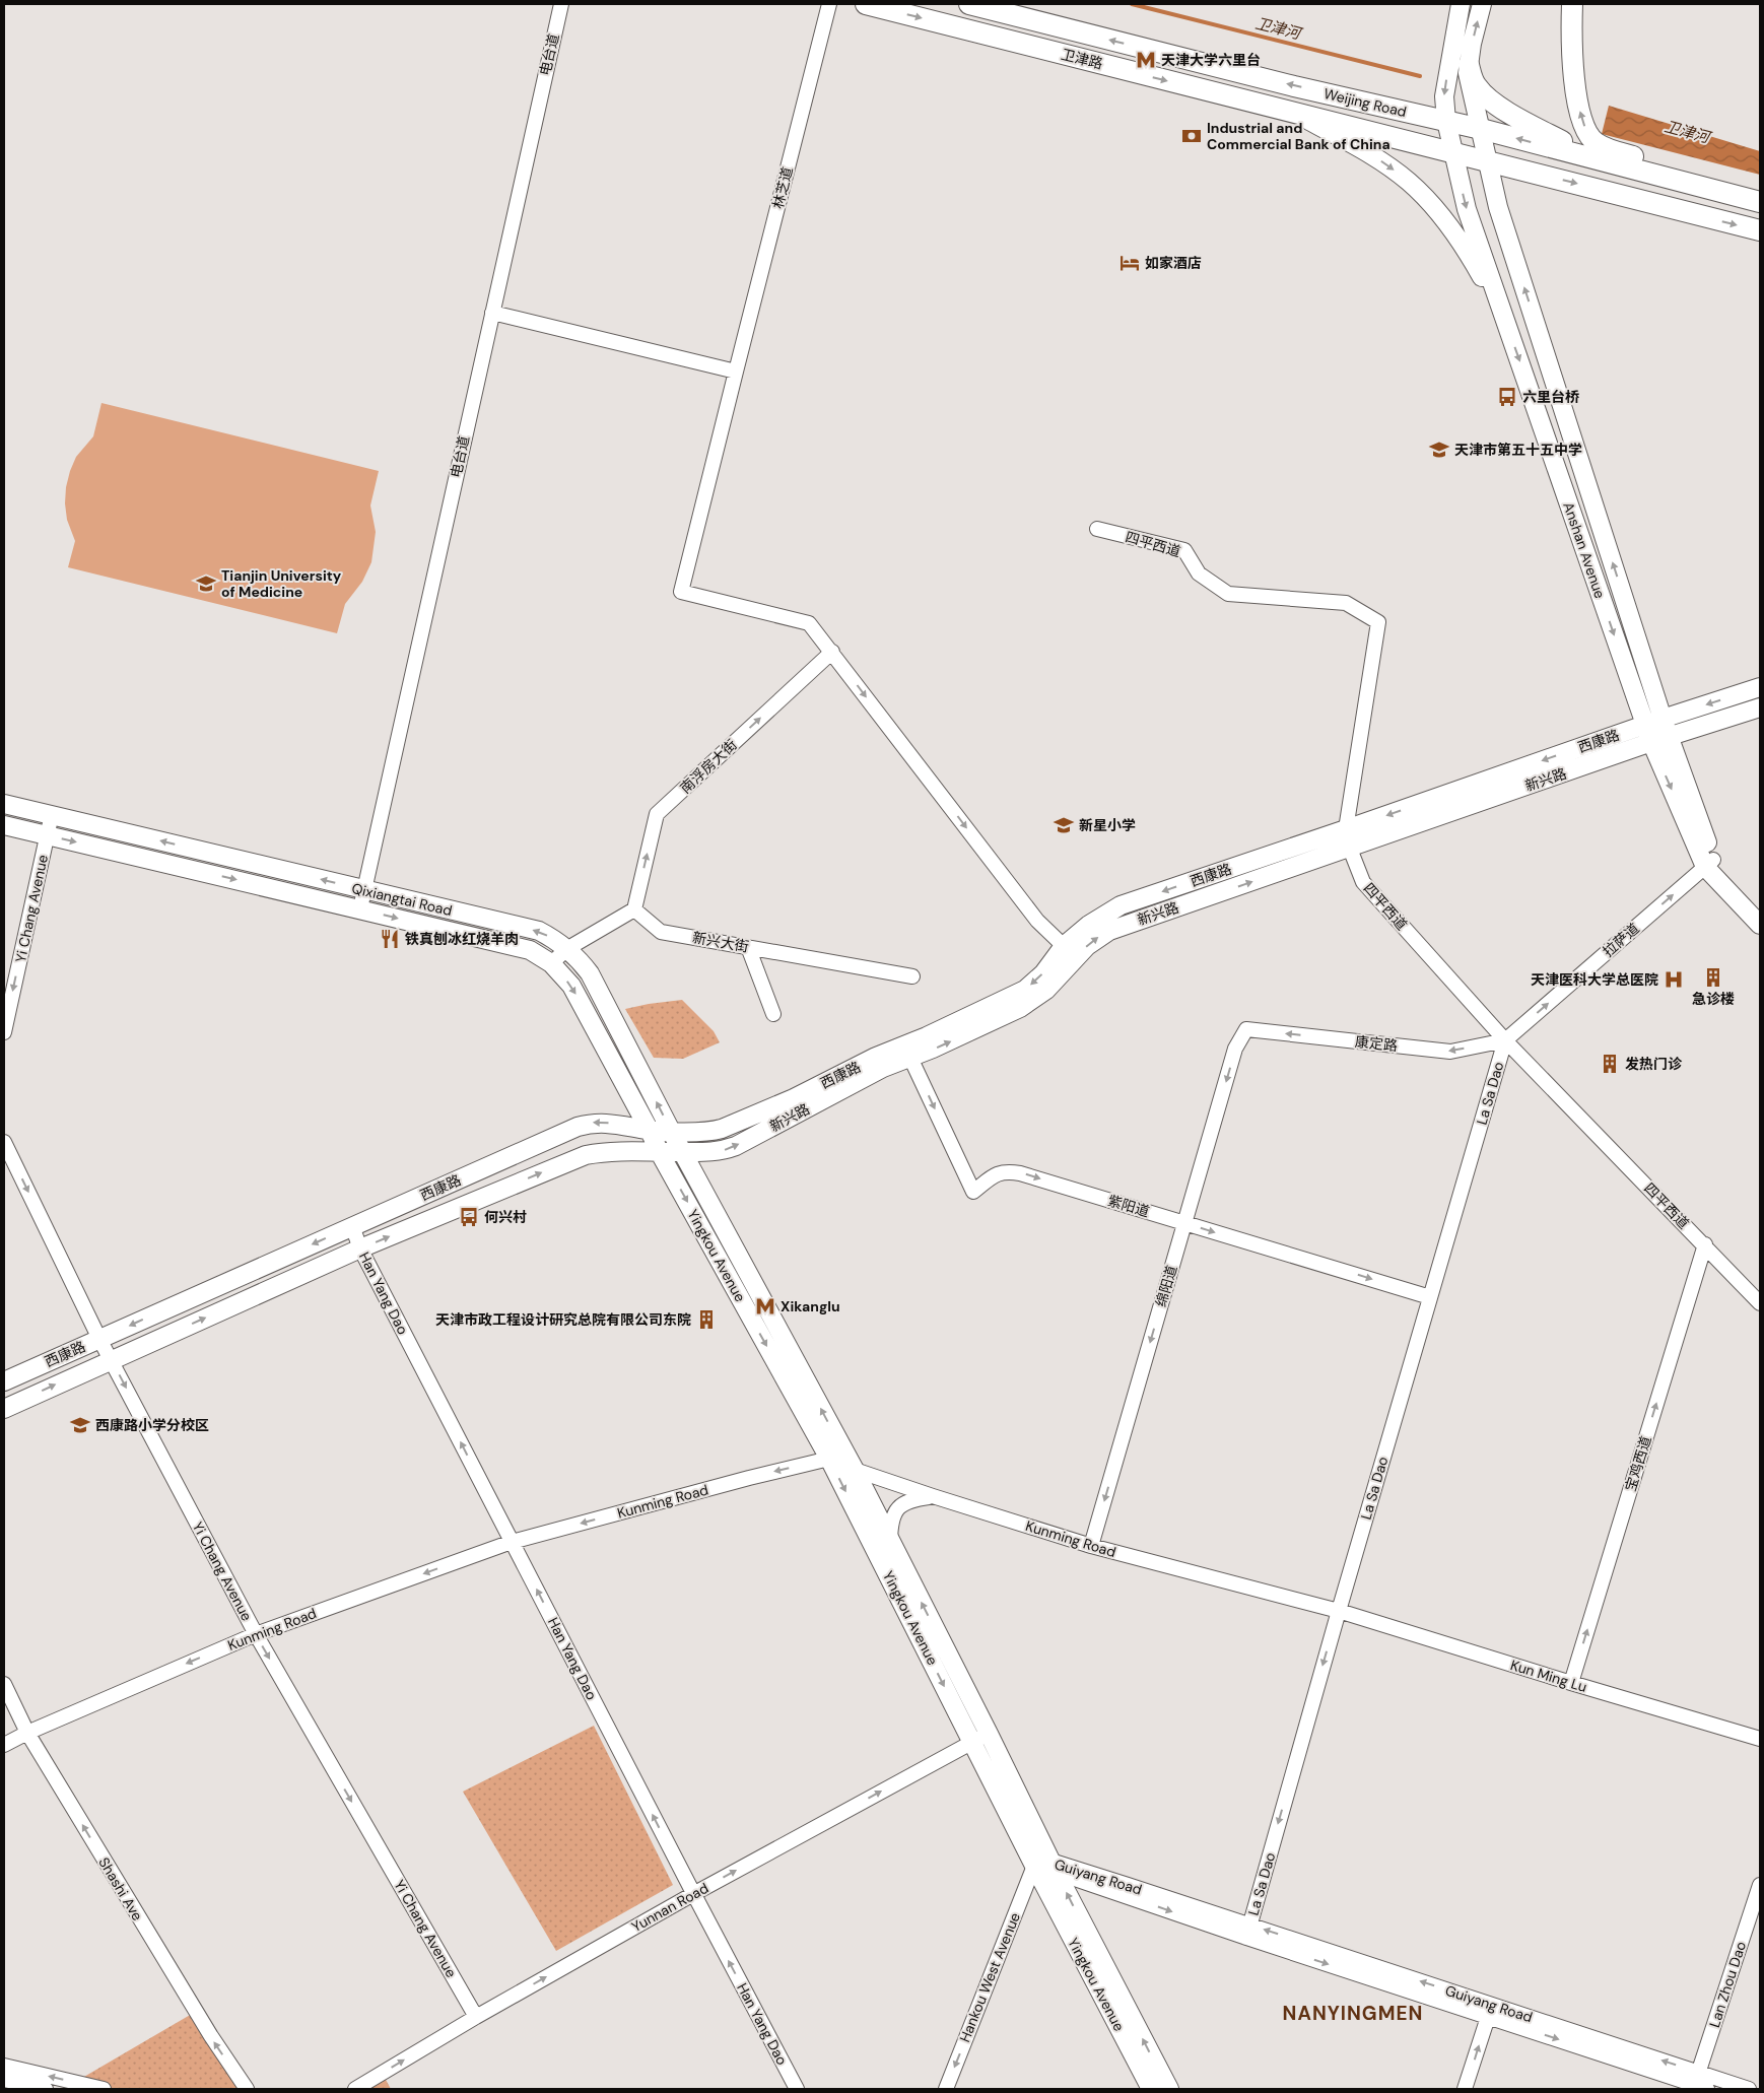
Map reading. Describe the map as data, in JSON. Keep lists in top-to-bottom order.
{
  "streets": {
    "highway": ["卫津路", "Weijing Road"],
    "main road": [
      "Anshan Avenue",
      "西康路",
      "新兴路",
      "Qixiangtai Road",
      "Yingkou Avenue"
    ],
    "street": [
      "电台道",
      "林芝道",
      "四平西道",
      "南浮房大街",
      "Yi Chang Avenue",
      "拉萨道",
      "新兴大街",
      "康定路",
      "La Sa Dao",
      "紫阳道",
      "绵阳道",
      "Han Yang Dao",
      "宝鸡西道",
      "Kunming Road",
      "Kun Ming Lu",
      "Guiyang Road",
      "Shashi Ave",
      "Yunnan Road",
      "Hankou West Avenue",
      "Lan Zhou Dao"
    ]
  },
  "crossings": [
    ["电台道", "Qixiangtai Road"],
    ["卫津路", "Weijing Road"],
    ["Weijing Road", "Anshan Avenue"],
    ["林芝道", "南浮房大街"],
    ["四平西道", "西康路"],
    ["四平西道", "新兴路"],
    ["四平西道", "拉萨道"],
    ["四平西道", "康定路"],
    ["四平西道", "La Sa Dao"],
    ["四平西道", "宝鸡西道"],
    ["Anshan Avenue", "西康路"],
    ["Anshan Avenue", "新兴路"],
    ["Anshan Avenue", "拉萨道"],
    ["西康路", "新兴路"],
    ["西康路", "Qixiangtai Road"],
    ["西康路", "Yi Chang Avenue"],
    ["西康路", "Yingkou Avenue"],
    ["西康路", "Han Yang Dao"],
    ["南浮房大街", "新兴大街"],
    ["新兴路", "Qixiangtai Road"],
    ["新兴路", "紫阳道"],
    ["新兴路", "Yingkou Avenue"],
    ["Qixiangtai Road", "Yi Chang Avenue"],
    ["Qixiangtai Road", "Yingkou Avenue"],
    ["Yi Chang Avenue", "Kunming Road"],
    ["Yi Chang Avenue", "Yunnan Road"],
    ["拉萨道", "康定路"],
    ["拉萨道", "La Sa Dao"],
    ["康定路", "La Sa Dao"],
    ["康定路", "绵阳道"],
    ["La Sa Dao", "紫阳道"],
    ["La Sa Dao", "Kunming Road"],
    ["La Sa Dao", "Kun Ming Lu"],
    ["La Sa Dao", "Guiyang Road"],
    ["紫阳道", "绵阳道"],
    ["Yingkou Avenue", "Kunming Road"],
    ["Yingkou Avenue", "Guiyang Road"],
    ["Yingkou Avenue", "Yunnan Road"],
    ["Yingkou Avenue", "Hankou West Avenue"],
    ["绵阳道", "Kunming Road"],
    ["Han Yang Dao", "Kunming Road"],
    ["Han Yang Dao", "Yunnan Road"],
    ["宝鸡西道", "Kun Ming Lu"],
    ["Kunming Road", "Kun Ming Lu"],
    ["Kunming Road", "Shashi Ave"],
    ["Guiyang Road", "Hankou West Avenue"],
    ["Guiyang Road", "Lan Zhou Dao"]
  ],
  "one_way": [
    "卫津路",
    "南浮房大街",
    "新兴路",
    "Yi Chang Avenue",
    "拉萨道",
    "康定路",
    "La Sa Dao",
    "紫阳道",
    "绵阳道",
    "Han Yang Dao",
    "宝鸡西道",
    "Kunming Road",
    "Shashi Ave",
    "Yunnan Road",
    "Hankou West Avenue"
  ],
  "districts": ["NANYINGMEN"],
  "water": ["卫津河"],
  "places": {
    "metro station": ["天津大学六里台", "Xikanglu"],
    "bank": ["Industrial and Commercial Bank of China"],
    "hotel": ["如家酒店"],
    "bus stop": ["六里台桥", "何兴村"],
    "school or university": [
      "天津市第五十五中学",
      "Tianjin University of Medicine",
      "新星小学",
      "西康路小学分校区"
    ],
    "restaurant": ["铁真刨冰红烧羊肉"],
    "building": ["急诊楼", "发热门诊", "天津市政工程设计研究总院有限公司东院"],
    "hospital": ["天津医科大学总医院"]
  }
}
